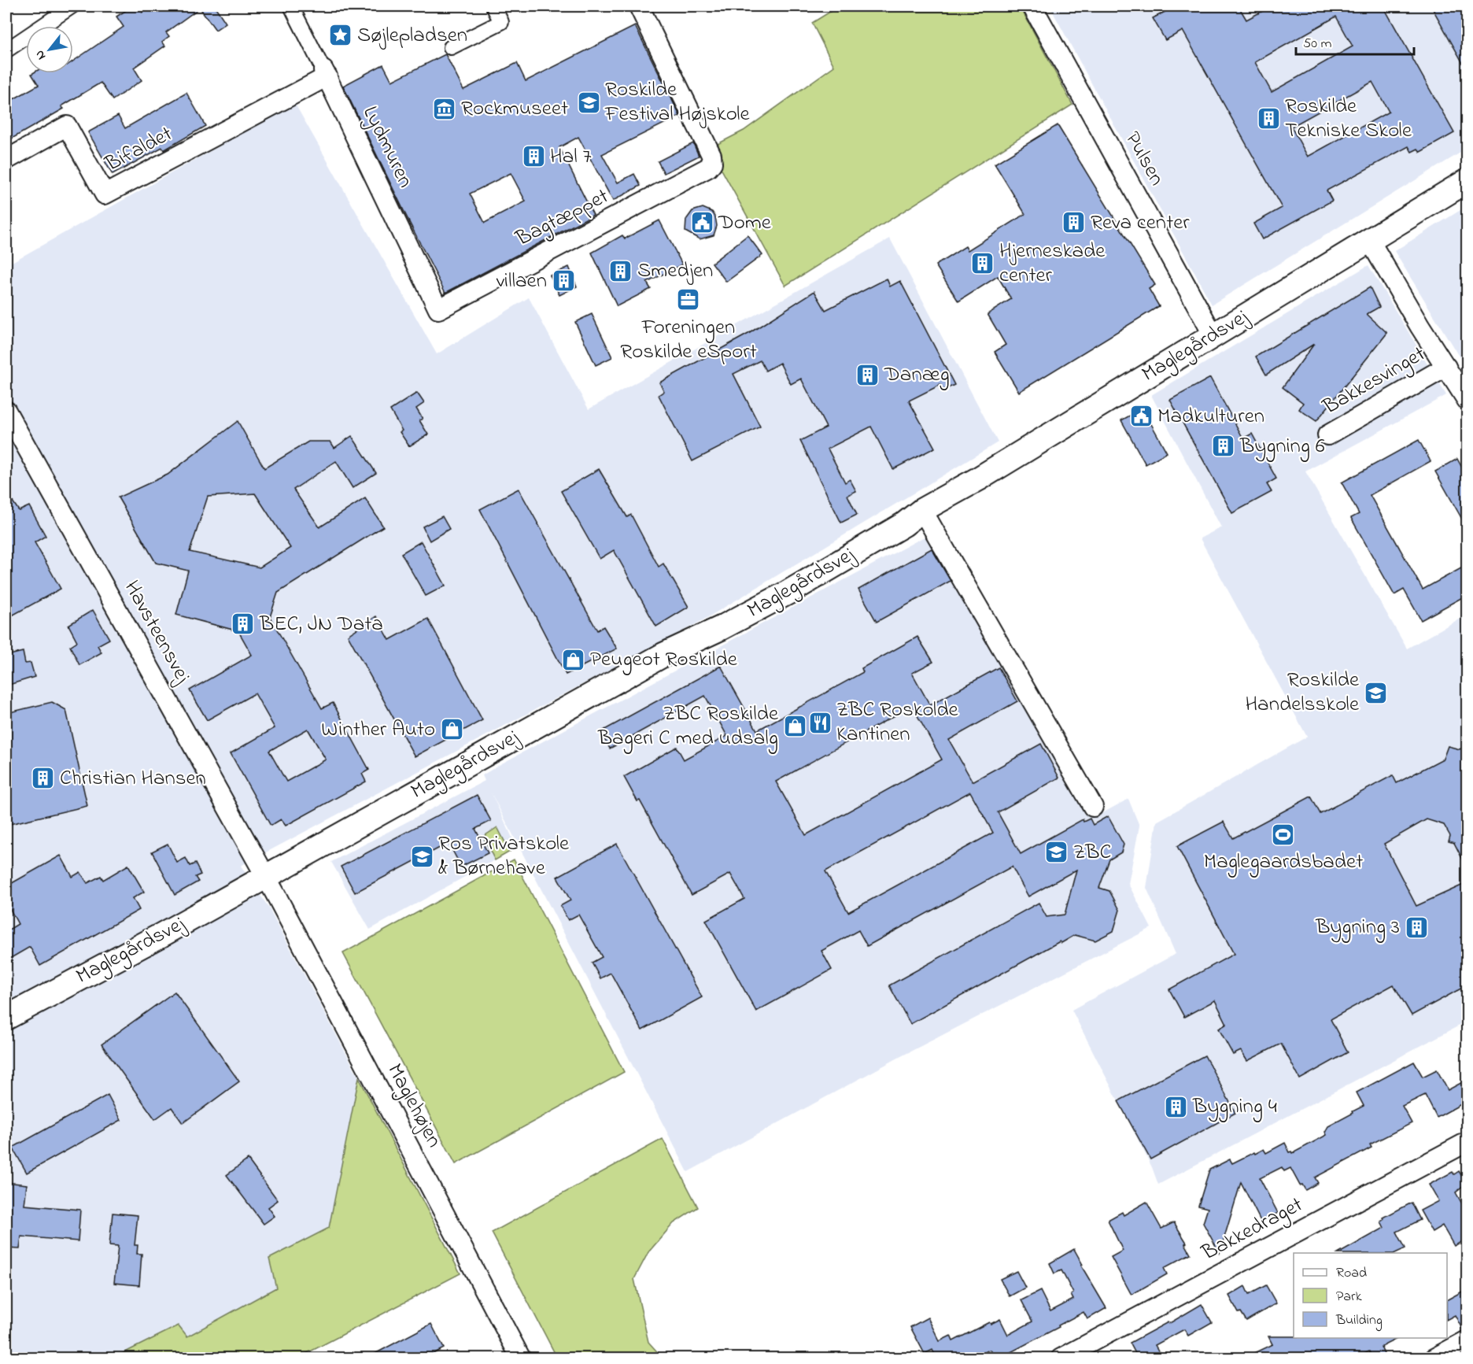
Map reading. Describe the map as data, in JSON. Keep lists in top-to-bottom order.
{
  "streets": {
    "street": [
      "Lydmuren",
      "Bifaldet",
      "Pulsen",
      "Bagtæppet",
      "Maglegårdsvej",
      "Bakkesvinget",
      "Havsteensvej",
      "Maglehøjen",
      "Bakkedraget"
    ]
  },
  "crossings": [
    ["Lydmuren", "Bifaldet"],
    ["Lydmuren", "Bagtæppet"],
    ["Pulsen", "Maglegårdsvej"],
    ["Maglegårdsvej", "Bakkesvinget"],
    ["Maglegårdsvej", "Havsteensvej"],
    ["Maglegårdsvej", "Maglehøjen"],
    ["Havsteensvej", "Maglehøjen"]
  ],
  "places": {
    "place": ["Søjlepladsen"],
    "school or university": [
      "Roskilde Festival Højskole",
      "Roskilde Handelsskole",
      "ZBC",
      "Ros Privatskole & Børnehave"
    ],
    "museum": ["Rockmuseet"],
    "building": [
      "Roskilde Tekniske Skole",
      "Hal 7",
      "Reva center",
      "Hjerneskade center",
      "Smedjen",
      "villaen",
      "Danæg",
      "Bygning 6",
      "BEC, JN Data",
      "Christian Hansen",
      "Bygning 3",
      "Bygning 4"
    ],
    "public building": ["Dome", "Madkulturen"],
    "office": ["Foreningen Roskilde eSport"],
    "shop": ["Peugeot Roskilde", "ZBC Roskilde Bageri C med udsalg", "Winther Auto"],
    "restaurant": ["ZBC Roskolde Kantinen"],
    "sports": ["Maglegaardsbadet"]
  },
  "legend": ["Road", "Park", "Building"],
  "scale_bar": "50 m",
  "north": "bottom left"
}
